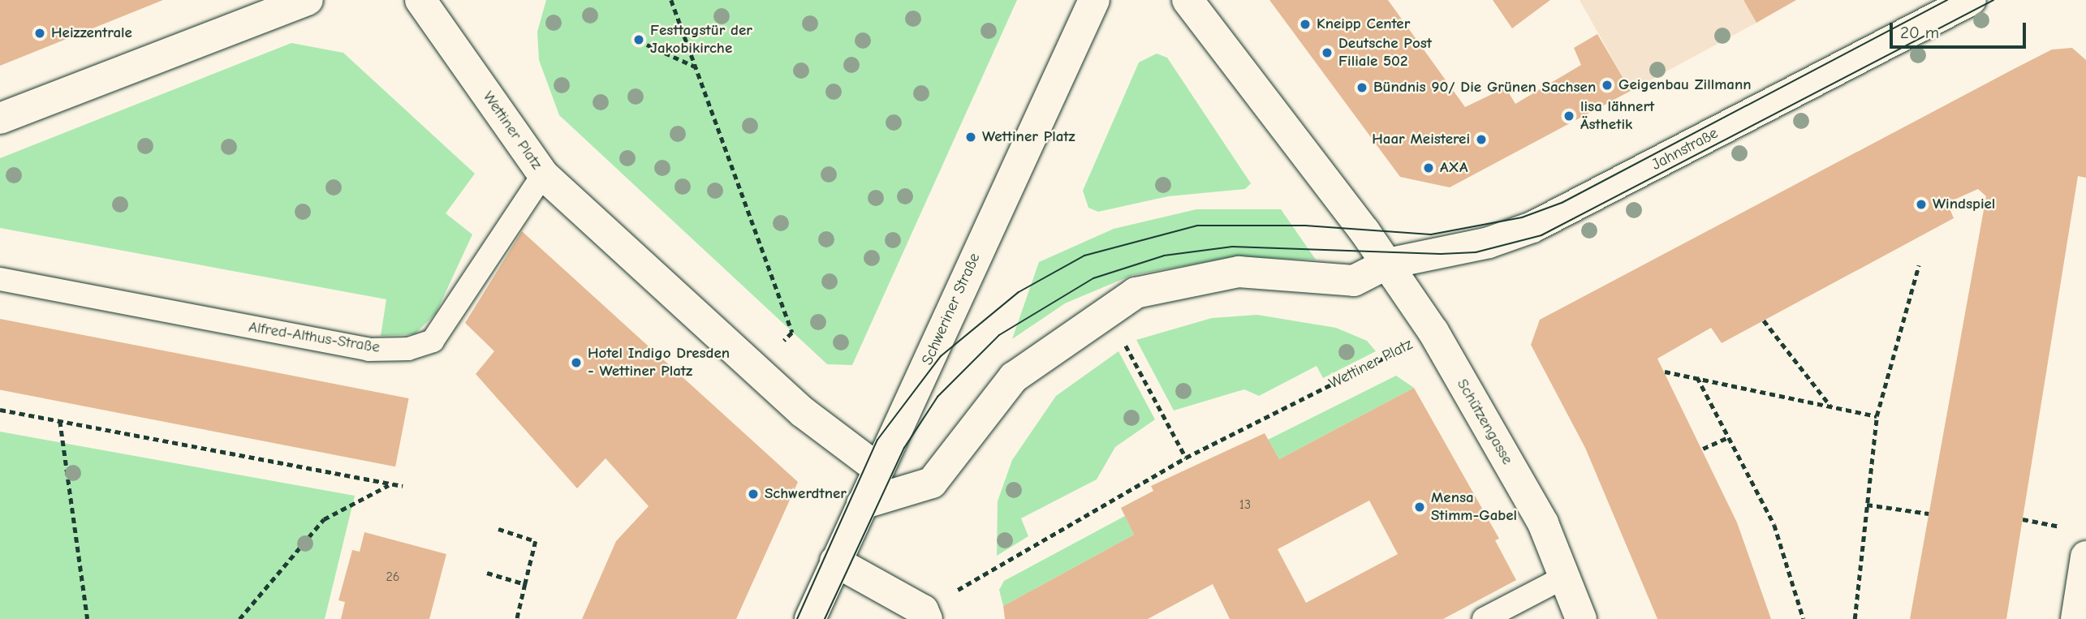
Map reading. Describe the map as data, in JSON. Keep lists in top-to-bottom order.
{
  "streets": {
    "street": [
      "Wettiner Platz",
      "Jahnstraße",
      "Schweriner Straße",
      "Schützengasse"
    ],
    "lane": ["Alfred-Althus-Straße"]
  },
  "crossings": [
    ["Wettiner Platz", "Schweriner Straße"],
    ["Wettiner Platz", "Alfred-Althus-Straße"],
    ["Wettiner Platz", "Schützengasse"],
    ["Jahnstraße", "Schützengasse"]
  ],
  "places": [
    "Kneipp Center",
    "Heizzentrale",
    "Festtagstür der Jakobikirche",
    "Deutsche Post Filiale 502",
    "Geigenbau Zillmann",
    "Bündnis 90/ Die Grünen Sachsen",
    "lisa lähnert Ästhetik",
    "Wettiner Platz",
    "Haar Meisterei",
    "AXA",
    "Windspiel",
    "Hotel Indigo Dresden - Wettiner Platz",
    "Schwerdtner",
    "Mensa Stimm-Gabel"
  ],
  "house_numbers": ["13", "26"],
  "scale_bar": "20 m"
}
